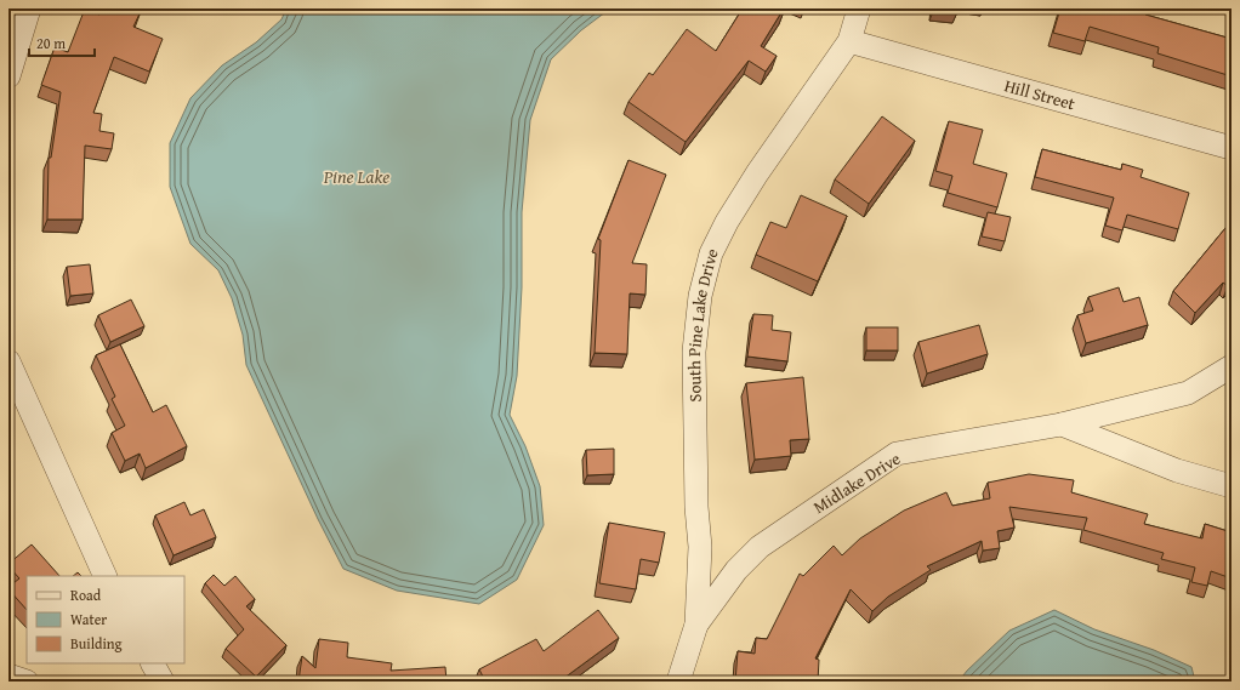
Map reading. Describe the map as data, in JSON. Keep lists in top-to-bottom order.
{
  "streets": {
    "street": ["Hill Street", "South Pine Lake Drive", "Midlake Drive"]
  },
  "crossings": [
    ["Hill Street", "South Pine Lake Drive"],
    ["South Pine Lake Drive", "Midlake Drive"]
  ],
  "water": ["Pine Lake"],
  "legend": ["Road", "Water", "Building"],
  "scale_bar": "20 m"
}
